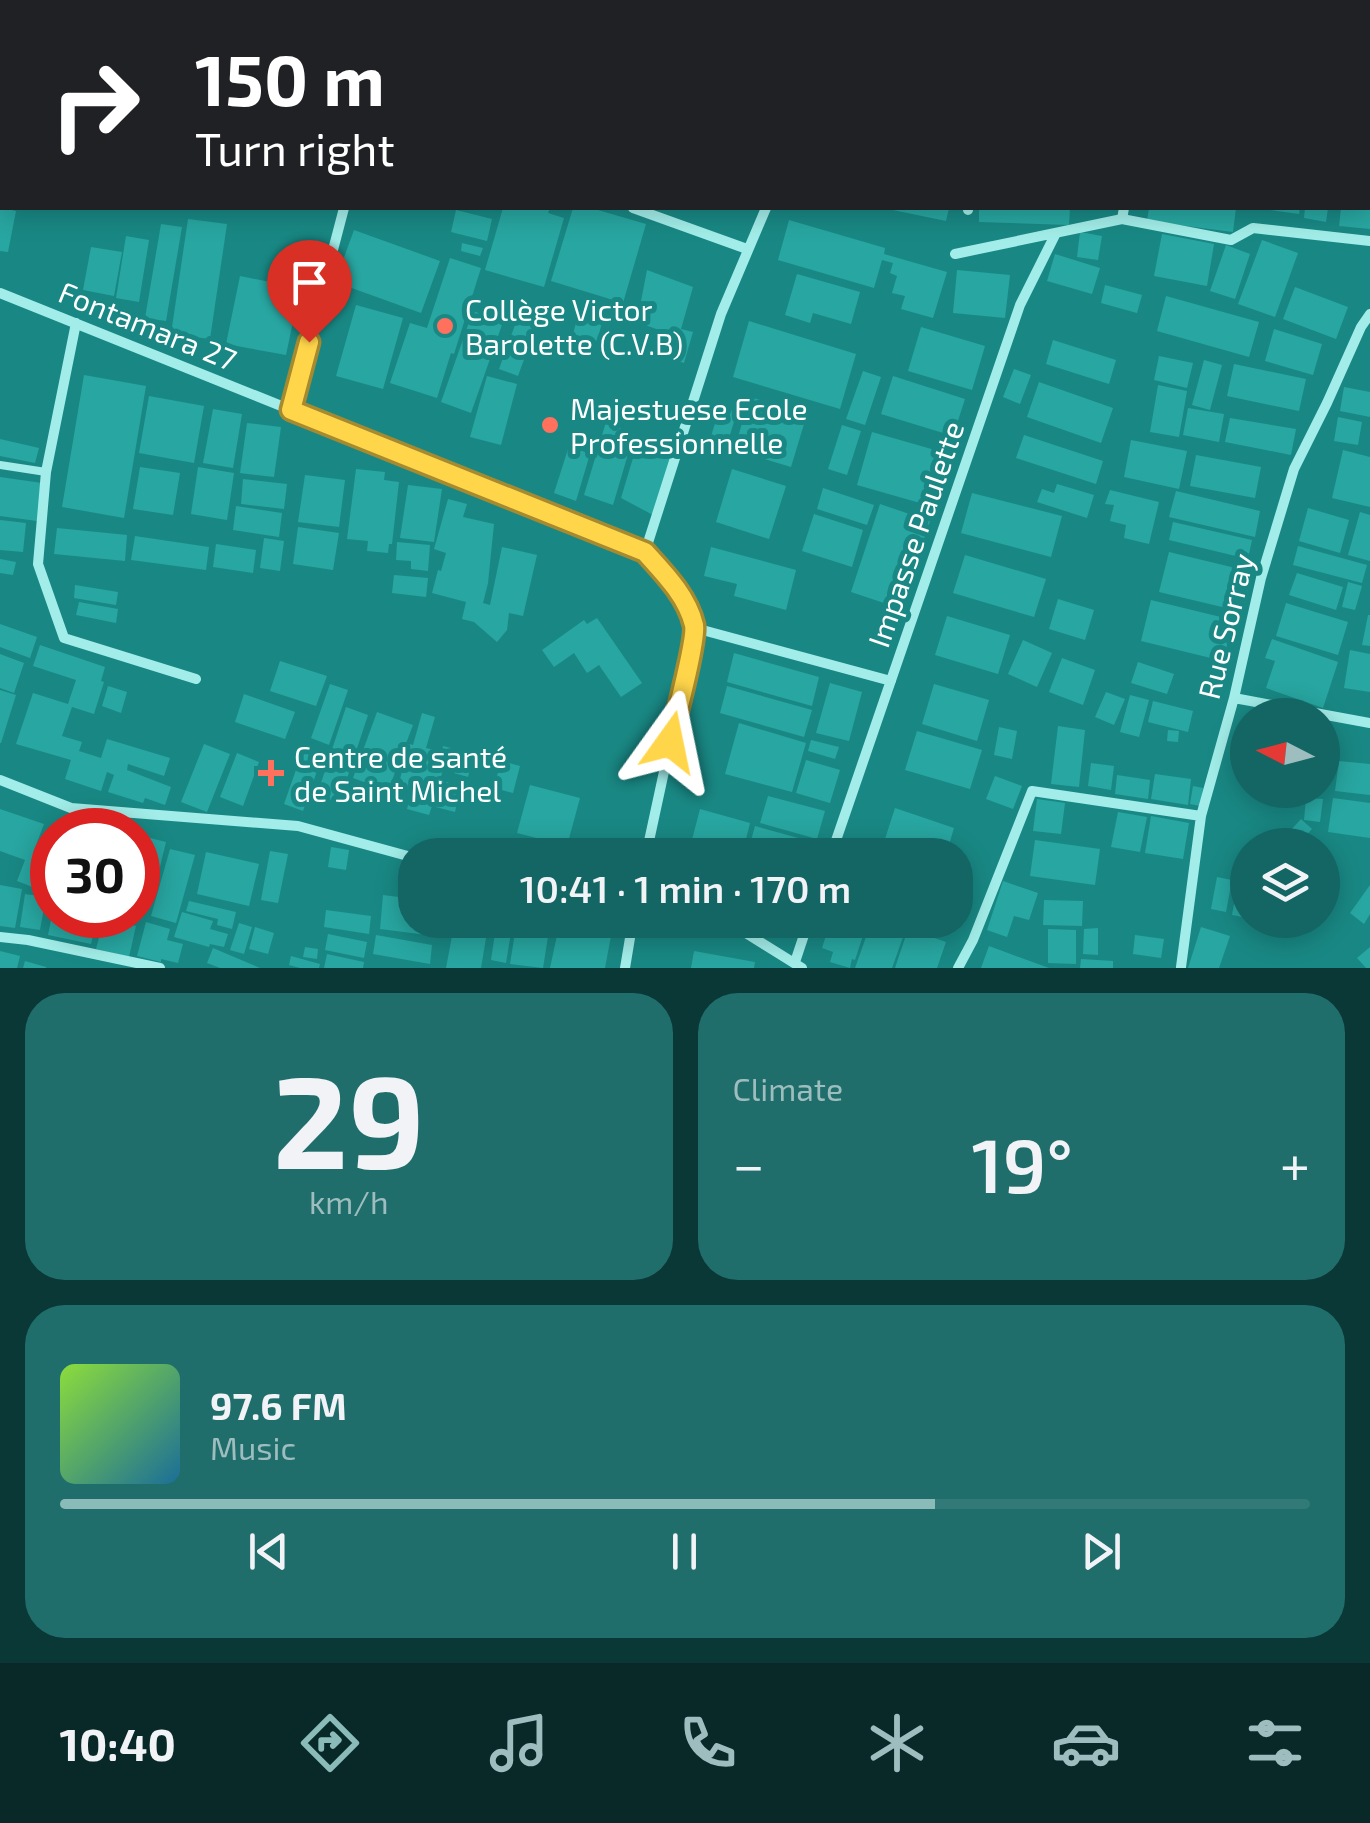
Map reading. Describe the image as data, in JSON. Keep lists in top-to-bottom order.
{
  "streets": {
    "street": ["Fontamara 27", "Impasse Paulette", "Rue Sorray"]
  },
  "places": {
    "other": ["Collège Victor Barolette (C.V.B)", "Majestuese Ecole Professionnelle"],
    "health": ["Centre de santé de Saint Michel"]
  },
  "north": "left",
  "page": {
    "turn": ["150 m", "Turn right"],
    "limit": "30",
    "trip": "10:41 · 1 min · 170 m",
    "tile": [
      ["29", "km/h"],
      "Climate"
    ],
    "heat": ["−", "19°", "+"],
    "song": ["97.6 FM", "Music"],
    "tabs": "10:40"
  }
}
